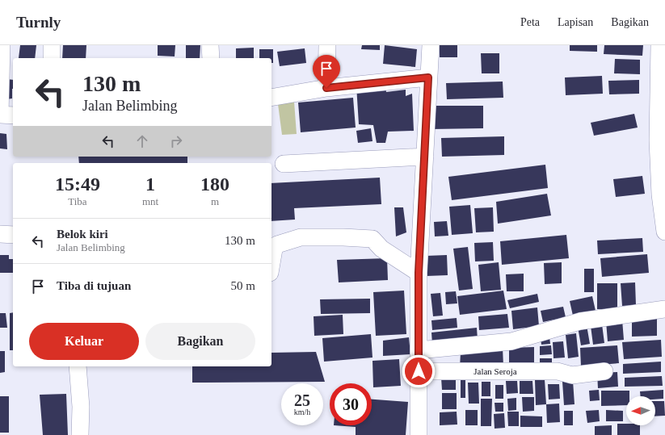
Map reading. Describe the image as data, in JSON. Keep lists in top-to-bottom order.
{
  "streets": {
    "street": ["Jalan Seroja"]
  },
  "north": "left",
  "page": {
    "header": "Turnly",
    "nav": ["Peta", "Lapisan", "Bagikan"],
    "turn": ["130 m", "Jalan Belimbing"],
    "eta": [
      "15:49",
      "Tiba",
      "1",
      "mnt",
      "180",
      "m"
    ],
    "list": [
      {
        "name": "Belok kiri",
        "note": "Jalan Belimbing",
        "value": "130 m"
      },
      {
        "name": "Tiba di tujuan",
        "value": "50 m"
      }
    ],
    "buttons": ["Keluar", "Bagikan"],
    "speed": "25 km/h",
    "limit": "30"
  }
}
